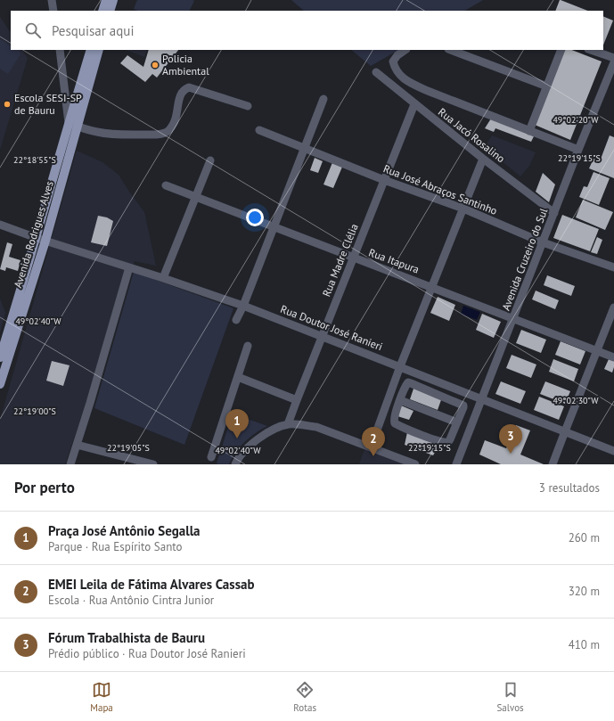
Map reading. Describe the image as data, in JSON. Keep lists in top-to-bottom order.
{
  "streets": {
    "main road": ["Avenida Rodrigues Alves"],
    "street": [
      "Rua Jacó Rosalino",
      "Rua José Abraços Santinho",
      "Avenida Cruzeiro do Sul",
      "Rua Madre Clélia",
      "Rua Itapura",
      "Rua Doutor José Ranieri"
    ]
  },
  "crossings": [
    ["Rua Jacó Rosalino", "Avenida Cruzeiro do Sul"],
    ["Rua Jacó Rosalino", "Rua Madre Clélia"],
    ["Rua José Abraços Santinho", "Avenida Cruzeiro do Sul"],
    ["Rua José Abraços Santinho", "Rua Madre Clélia"],
    ["Avenida Rodrigues Alves", "Rua Doutor José Ranieri"],
    ["Avenida Cruzeiro do Sul", "Rua Itapura"],
    ["Avenida Cruzeiro do Sul", "Rua Doutor José Ranieri"],
    ["Rua Madre Clélia", "Rua Itapura"],
    ["Rua Madre Clélia", "Rua Doutor José Ranieri"]
  ],
  "places": ["Policia Ambiental", "Escola SESI-SP de Bauru"],
  "page": {
    "search": "Pesquisar aqui",
    "pins": ["1", "3", "2"],
    "heading": ["Por perto", "3 resultados"],
    "list": [
      {
        "mark": "1",
        "name": "Praça José Antônio Segalla",
        "note": "Parque · Rua Espírito Santo",
        "value": "260 m"
      },
      {
        "mark": "2",
        "name": "EMEI Leila de Fátima Alvares Cassab",
        "note": "Escola · Rua Antônio Cintra Junior",
        "value": "320 m"
      },
      {
        "mark": "3",
        "name": "Fórum Trabalhista de Bauru",
        "note": "Prédio público · Rua Doutor José Ranieri",
        "value": "410 m"
      }
    ],
    "nav": ["Mapa", "Rotas", "Salvos"]
  },
  "coordinates": [
    "49°02'20\"W",
    "22°19'15\"S",
    "22°18'55\"S",
    "49°02'40\"W",
    "49°02'30\"W",
    "22°19'00\"S",
    "22°19'05\"S"
  ]
}
